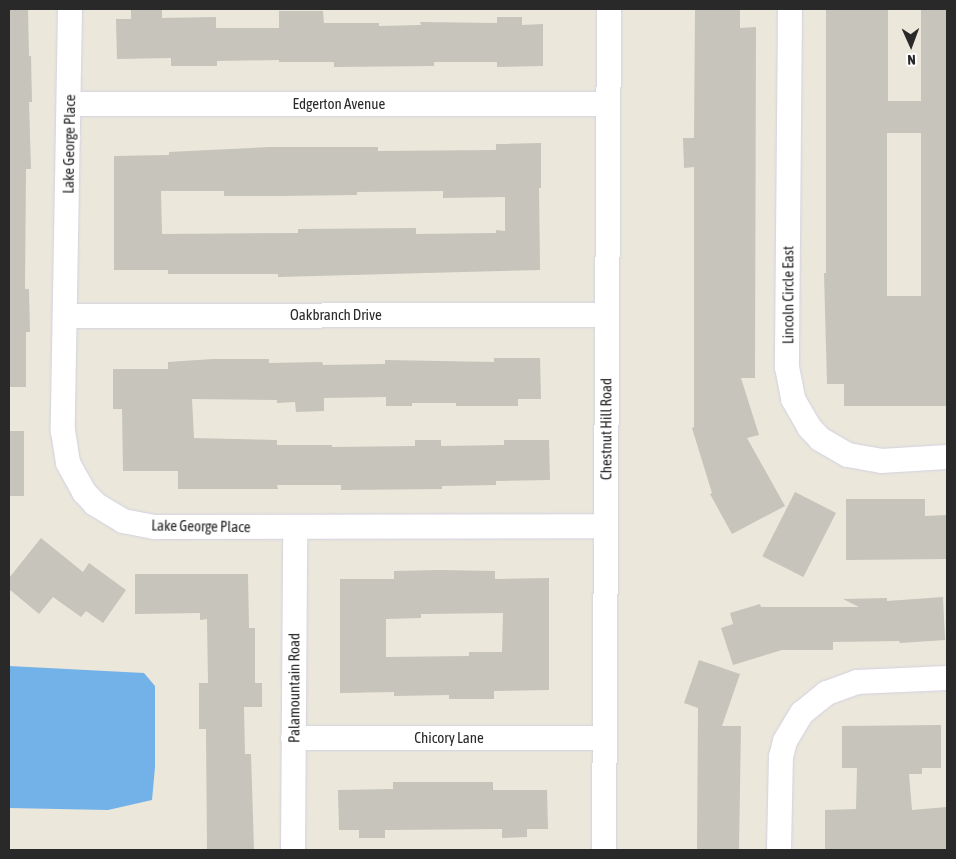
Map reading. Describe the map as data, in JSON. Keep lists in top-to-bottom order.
{
  "streets": {
    "street": [
      "Edgerton Avenue",
      "Lake George Place",
      "Lincoln Circle East",
      "Oakbranch Drive",
      "Chestnut Hill Road",
      "Palamountain Road",
      "Chicory Lane"
    ]
  },
  "crossings": [
    ["Edgerton Avenue", "Lake George Place"],
    ["Edgerton Avenue", "Chestnut Hill Road"],
    ["Lake George Place", "Oakbranch Drive"],
    ["Lake George Place", "Chestnut Hill Road"],
    ["Lake George Place", "Palamountain Road"],
    ["Oakbranch Drive", "Chestnut Hill Road"],
    ["Chestnut Hill Road", "Chicory Lane"],
    ["Palamountain Road", "Chicory Lane"]
  ],
  "north": "bottom"
}
